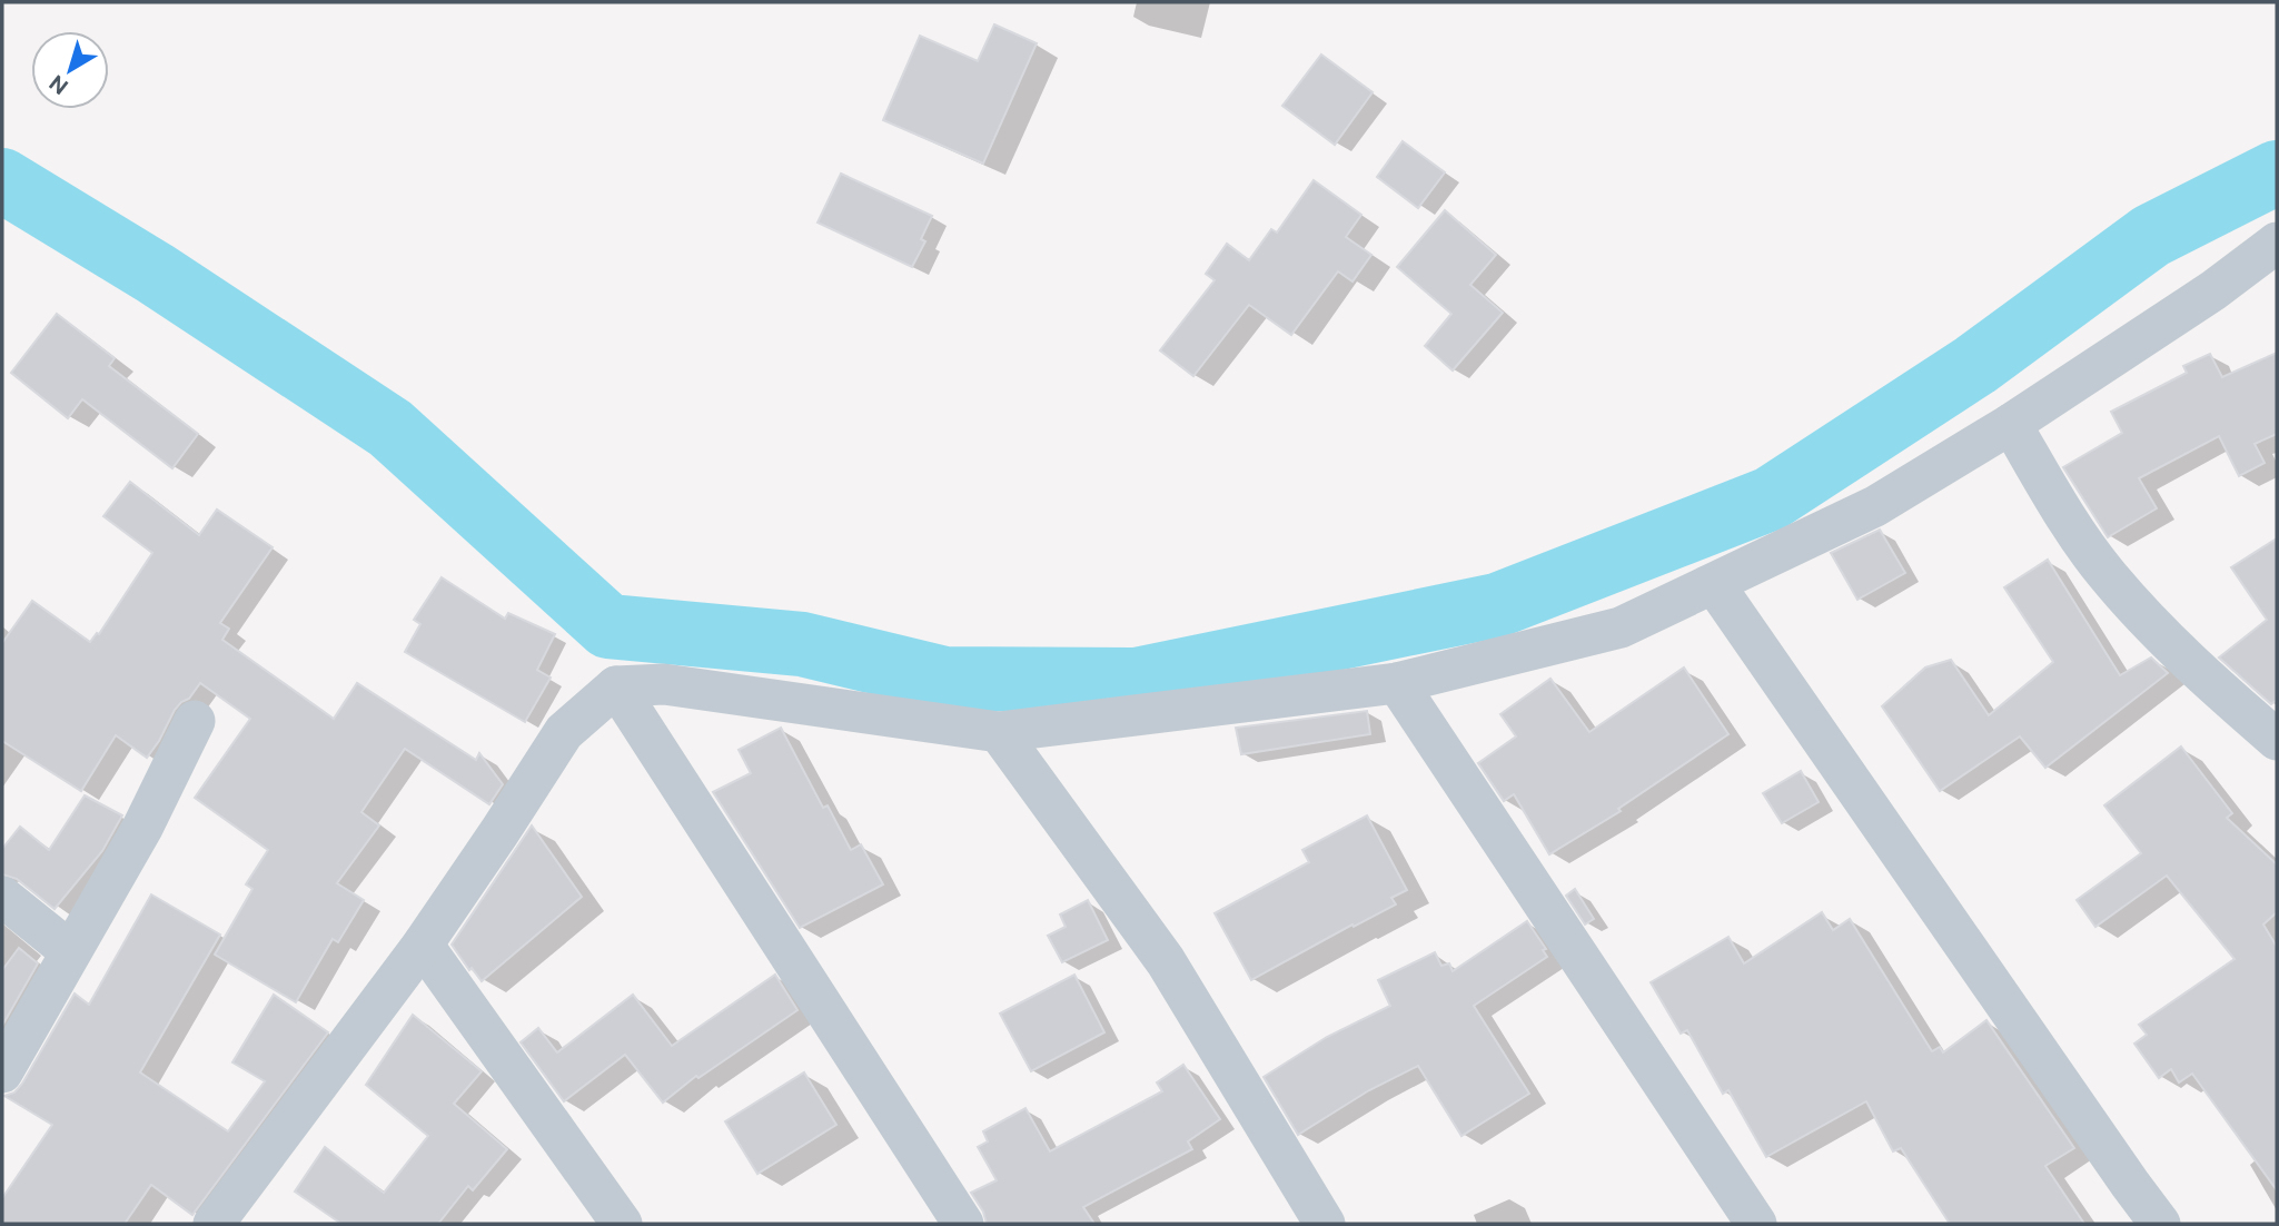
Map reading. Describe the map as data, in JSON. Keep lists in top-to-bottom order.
{
  "north": "bottom left"
}
